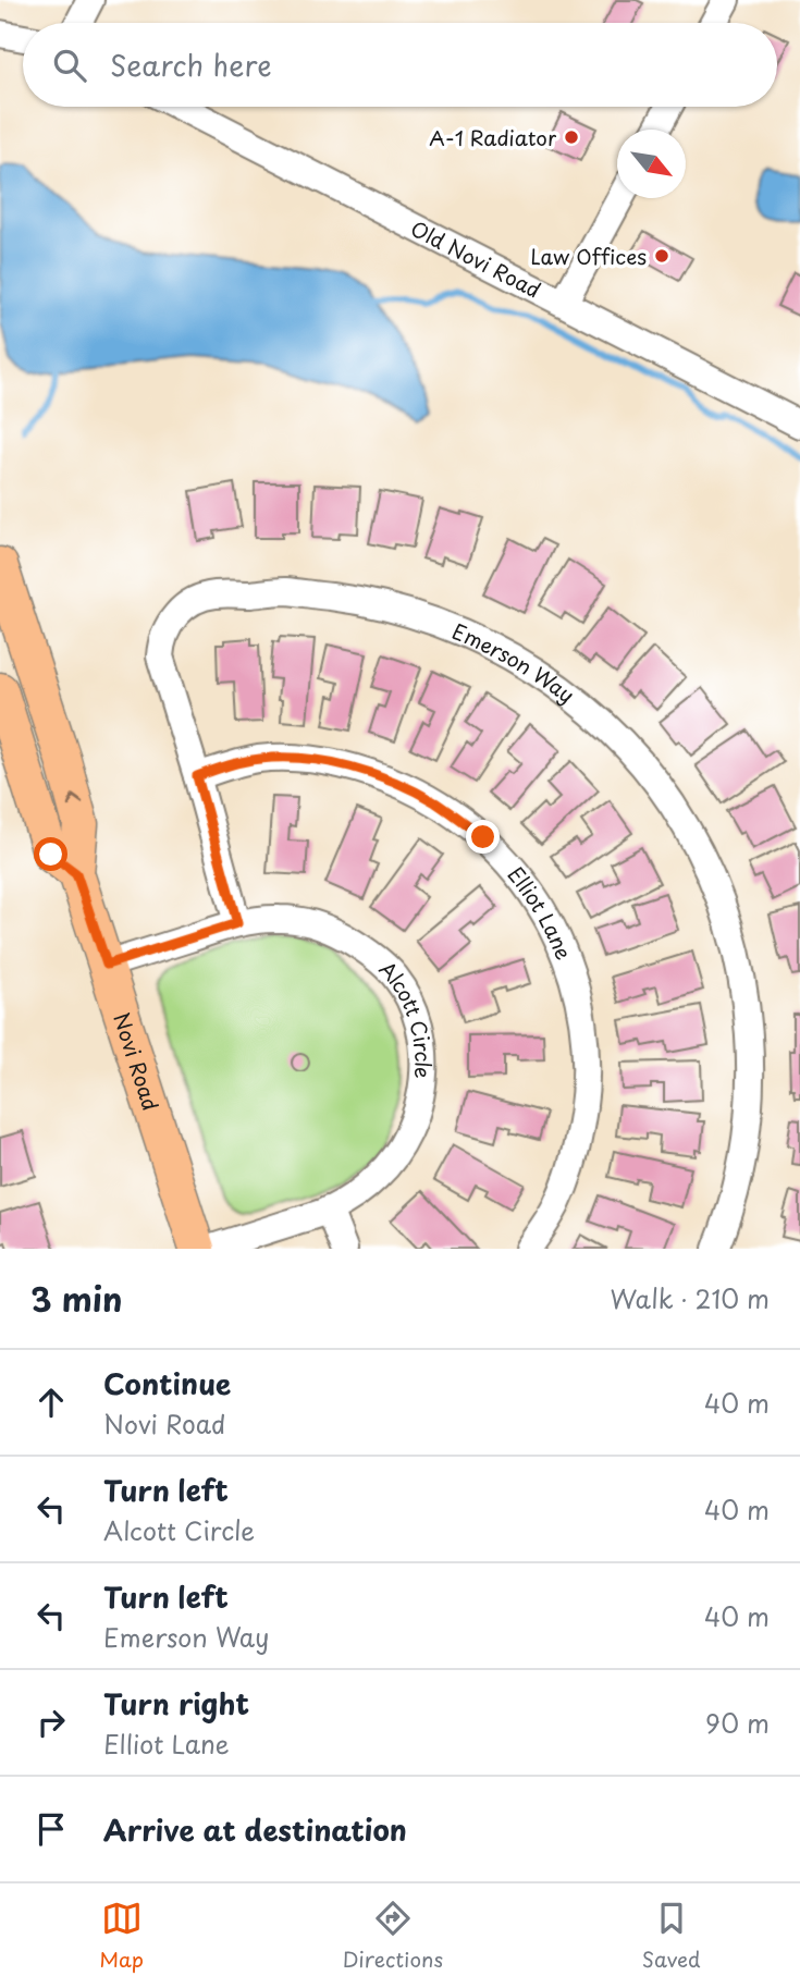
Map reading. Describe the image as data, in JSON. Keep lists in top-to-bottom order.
{
  "streets": {
    "main road": ["Novi Road"],
    "street": [
      "Old Novi Road",
      "Emerson Way",
      "Elliot Lane",
      "Alcott Circle"
    ]
  },
  "crossings": [
    ["Emerson Way", "Elliot Lane"],
    ["Emerson Way", "Alcott Circle"],
    ["Alcott Circle", "Novi Road"]
  ],
  "places": ["A-1 Radiator", "Law Offices"],
  "north": "bottom right",
  "page": {
    "search": "Search here",
    "heading": ["3 min", "Walk · 210 m"],
    "list": [
      ["Continue", "Novi Road", "40 m"],
      ["Turn left", "Alcott Circle", "40 m"],
      ["Turn left", "Emerson Way", "40 m"],
      ["Turn right", "Elliot Lane", "90 m"],
      "Arrive at destination"
    ],
    "nav": ["Map", "Directions", "Saved"]
  }
}
